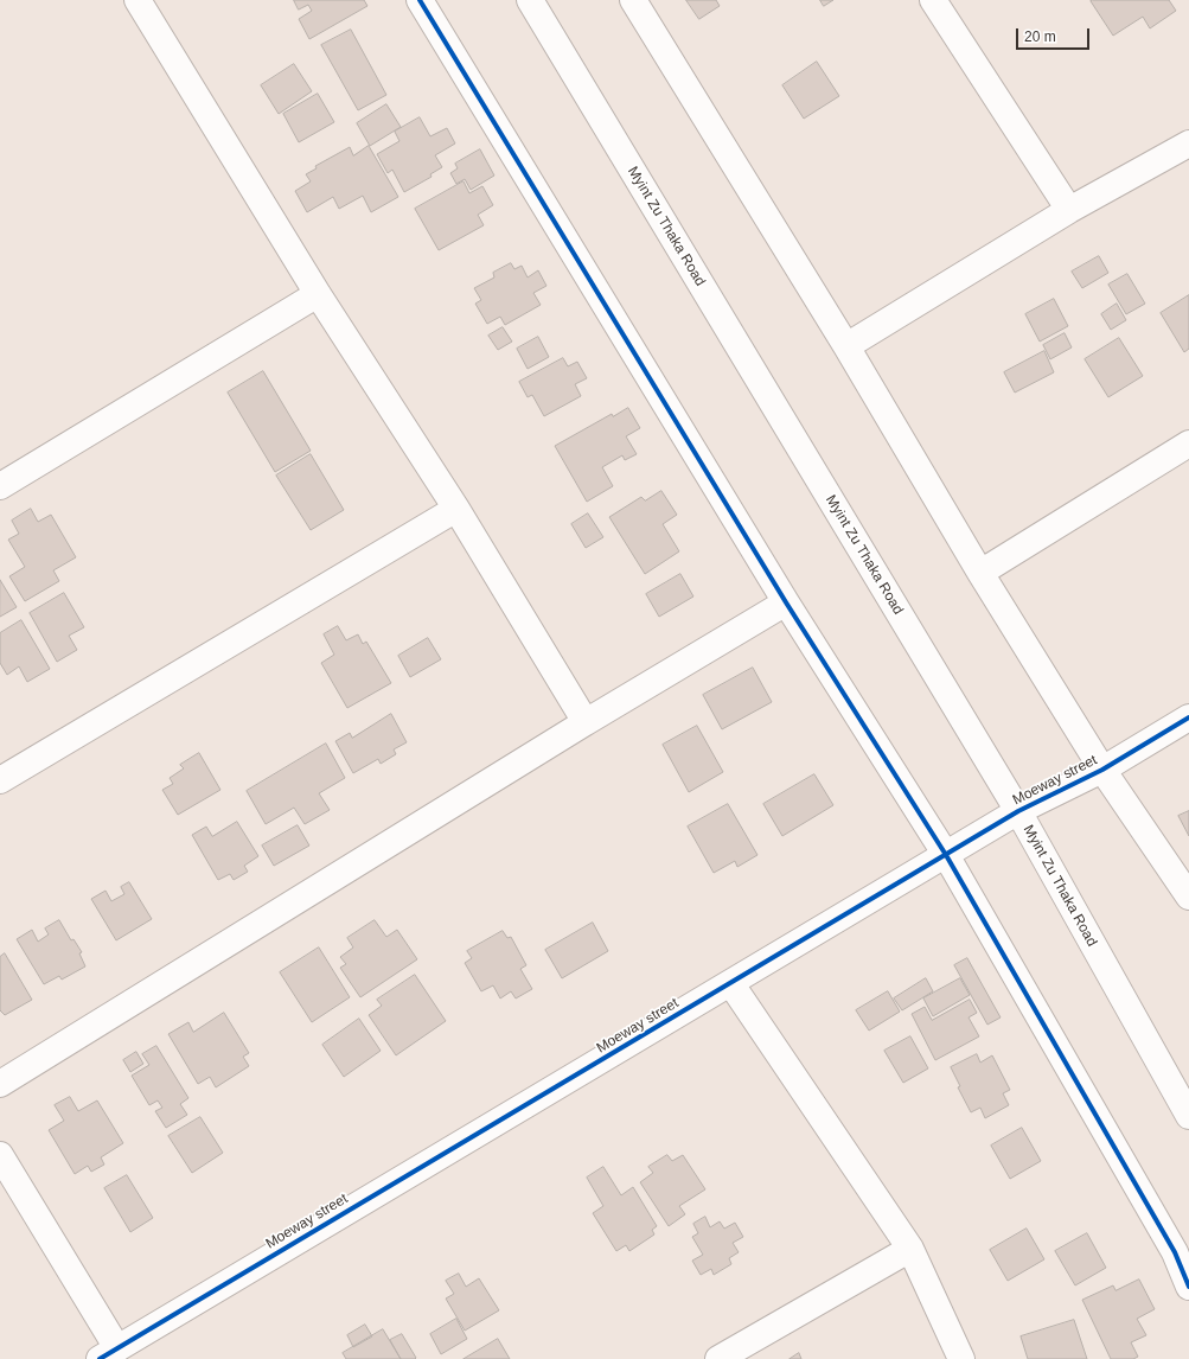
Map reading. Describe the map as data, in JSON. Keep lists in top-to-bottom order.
{
  "streets": {
    "street": ["Myint Zu Thaka Road", "Moeway street"]
  },
  "crossings": [
    ["Myint Zu Thaka Road", "Moeway street"]
  ],
  "scale_bar": "20 m"
}
